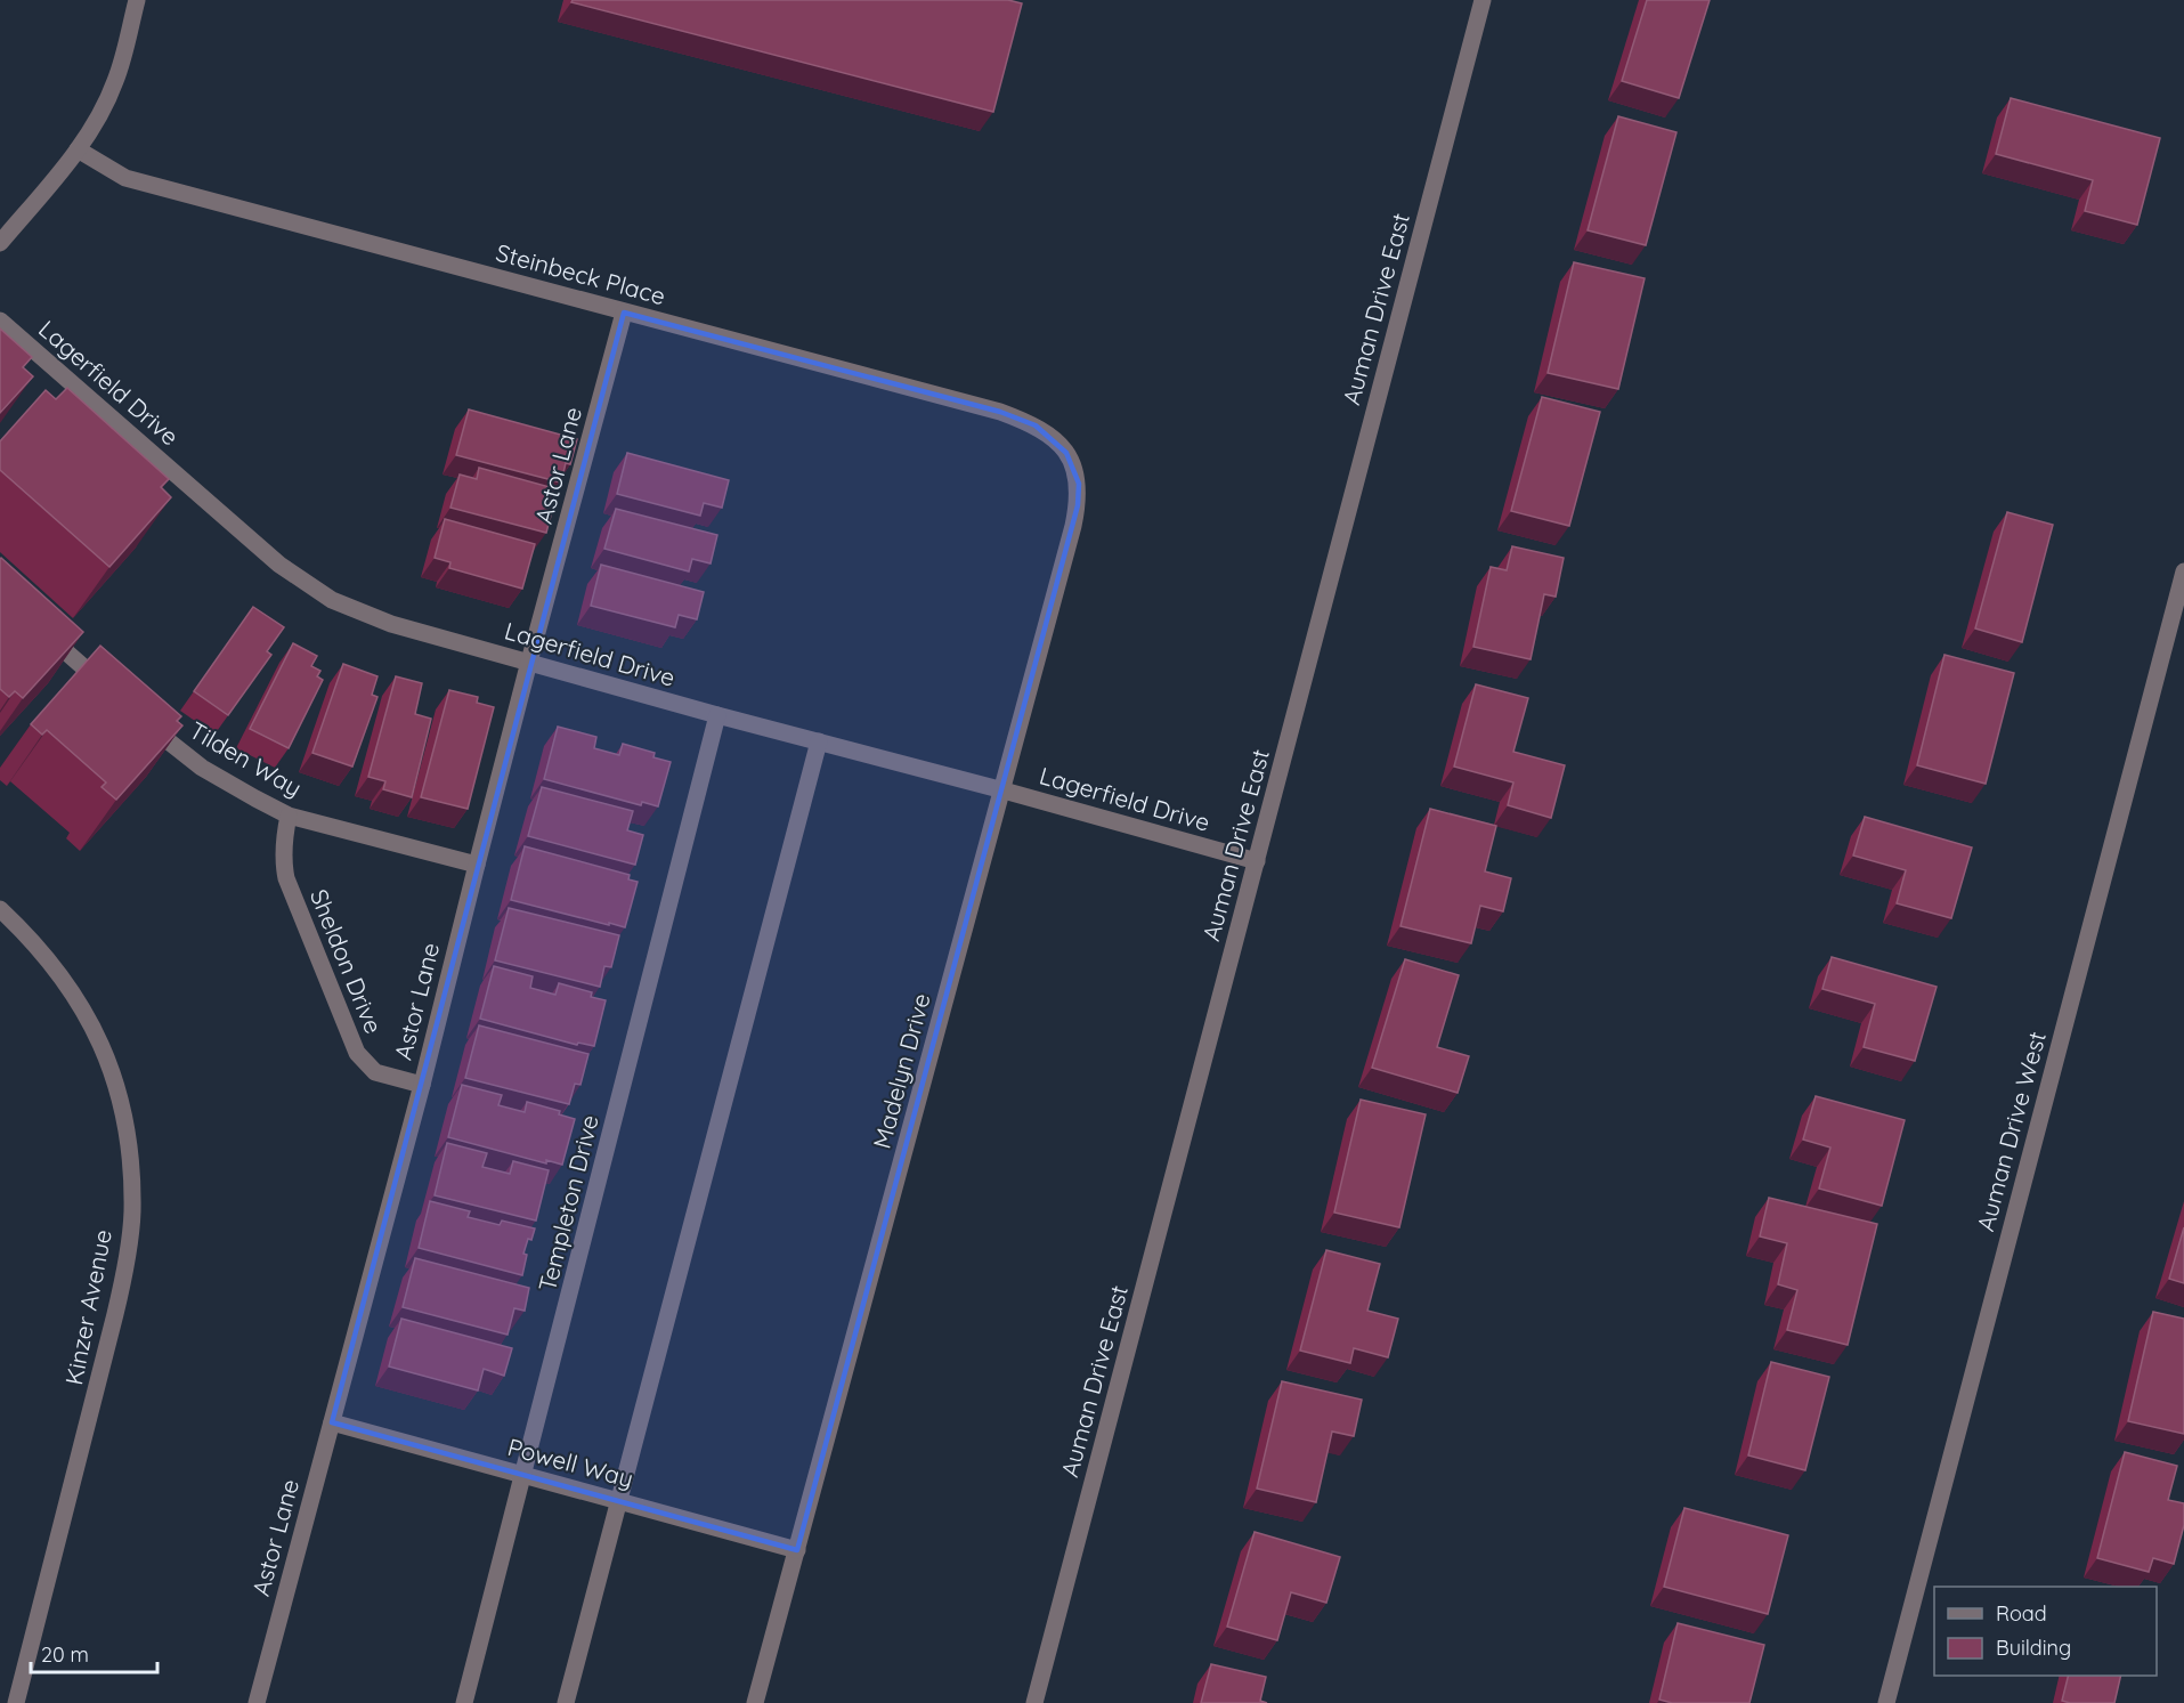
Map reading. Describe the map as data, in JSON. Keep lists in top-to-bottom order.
{
  "streets": {
    "street": [
      "Steinbeck Place",
      "Auman Drive East",
      "Lagerfield Drive",
      "Astor Lane",
      "Tilden Way",
      "Sheldon Drive",
      "Madelyn Drive",
      "Auman Drive West",
      "Templeton Drive",
      "Kinzer Avenue",
      "Powell Way"
    ]
  },
  "crossings": [
    ["Steinbeck Place", "Astor Lane"],
    ["Steinbeck Place", "Madelyn Drive"],
    ["Auman Drive East", "Lagerfield Drive"],
    ["Lagerfield Drive", "Astor Lane"],
    ["Lagerfield Drive", "Madelyn Drive"],
    ["Lagerfield Drive", "Templeton Drive"],
    ["Astor Lane", "Tilden Way"],
    ["Astor Lane", "Sheldon Drive"],
    ["Astor Lane", "Powell Way"],
    ["Tilden Way", "Sheldon Drive"],
    ["Madelyn Drive", "Powell Way"],
    ["Templeton Drive", "Powell Way"]
  ],
  "legend": ["Road", "Building"],
  "scale_bar": "20 m"
}
